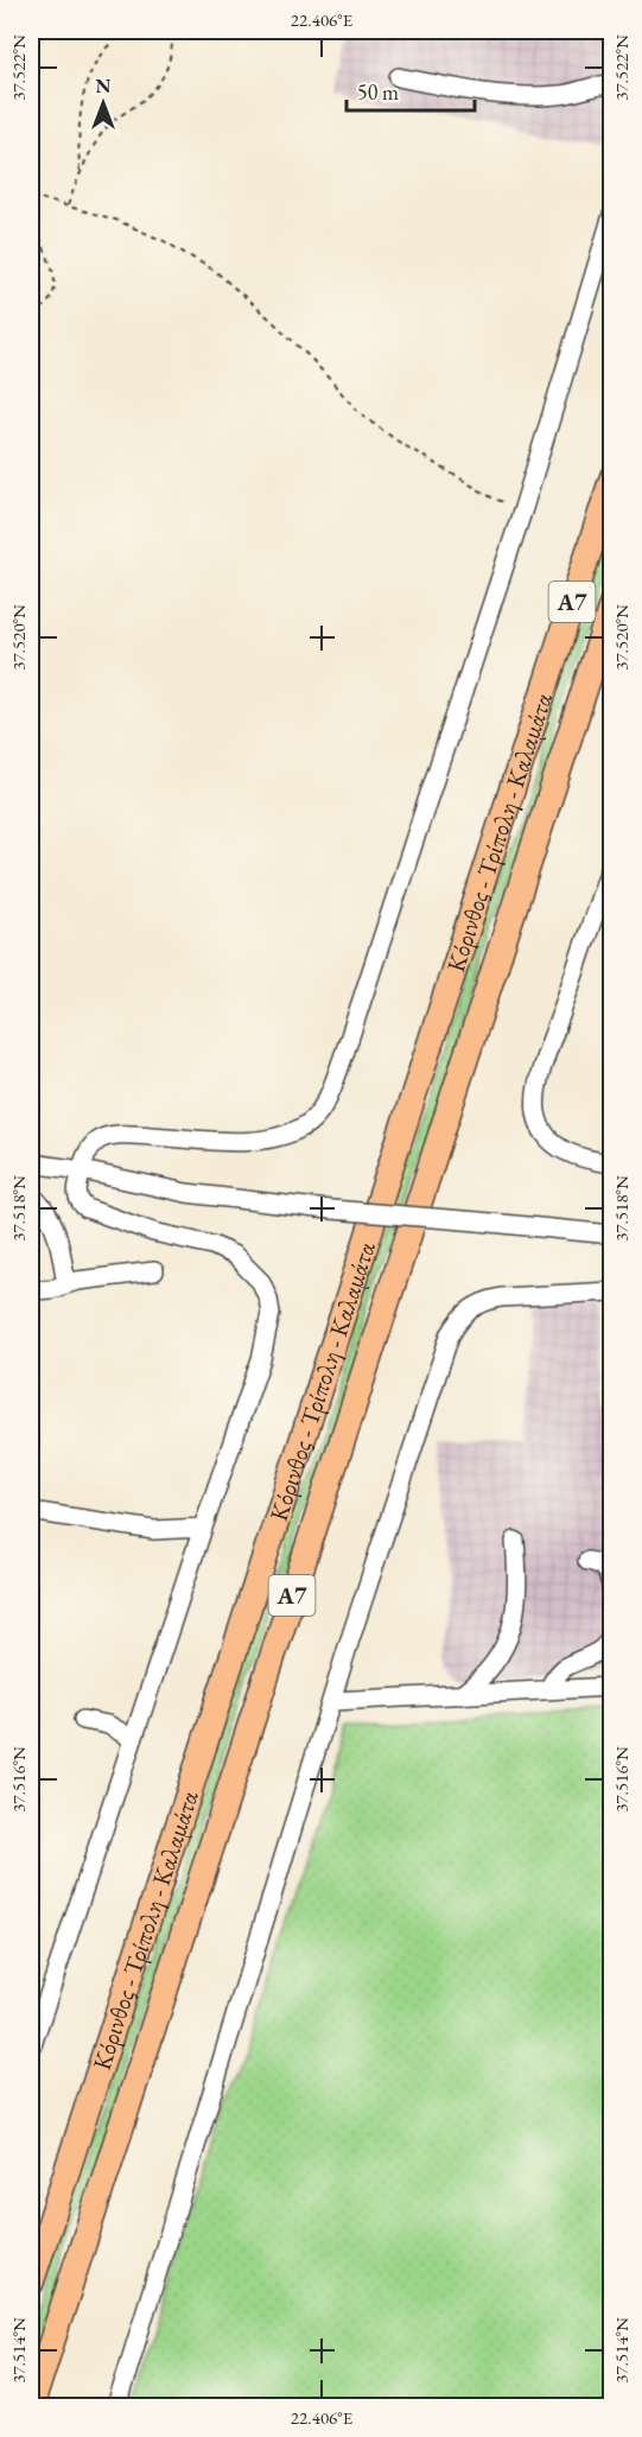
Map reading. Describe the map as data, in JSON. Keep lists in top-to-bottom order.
{
  "streets": {
    "highway": ["Α7", "Κόρινθος - Τρίπολη - Καλαμάτα"]
  },
  "scale_bar": "50 m",
  "north": "top",
  "coordinates": [
    "22.406°E",
    "37.522°N",
    "37.520°N",
    "37.518°N",
    "37.516°N",
    "37.514°N"
  ]
}
